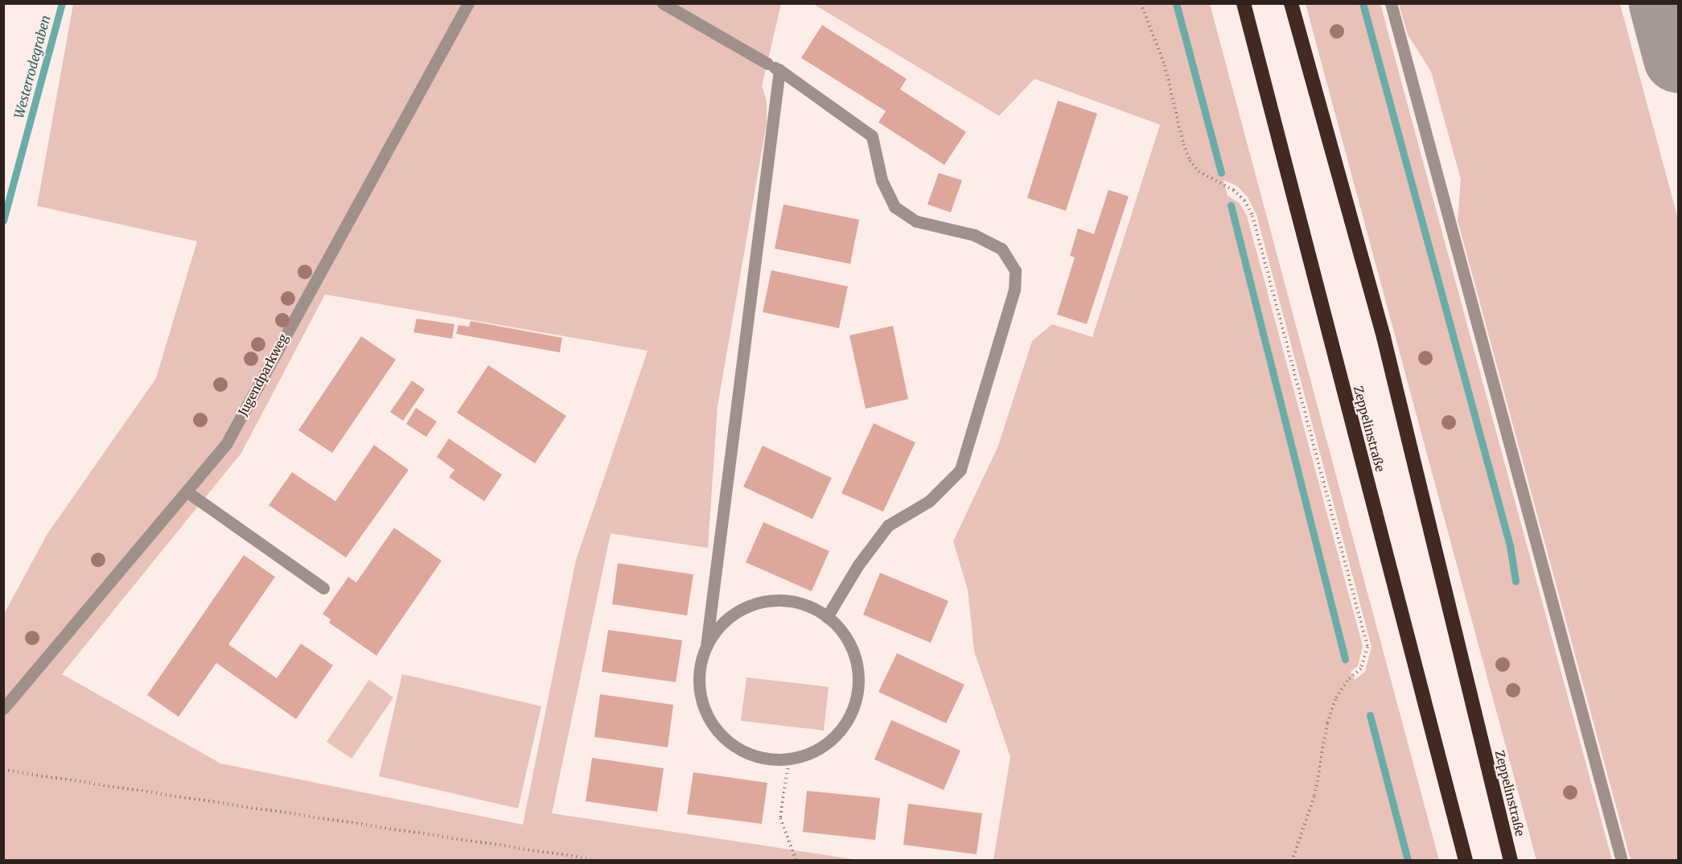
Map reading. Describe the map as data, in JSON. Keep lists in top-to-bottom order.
{
  "streets": {
    "highway": ["Zeppelinstraße"],
    "street": ["Jugendparkweg"]
  },
  "water": ["Westerrodegraben"]
}
